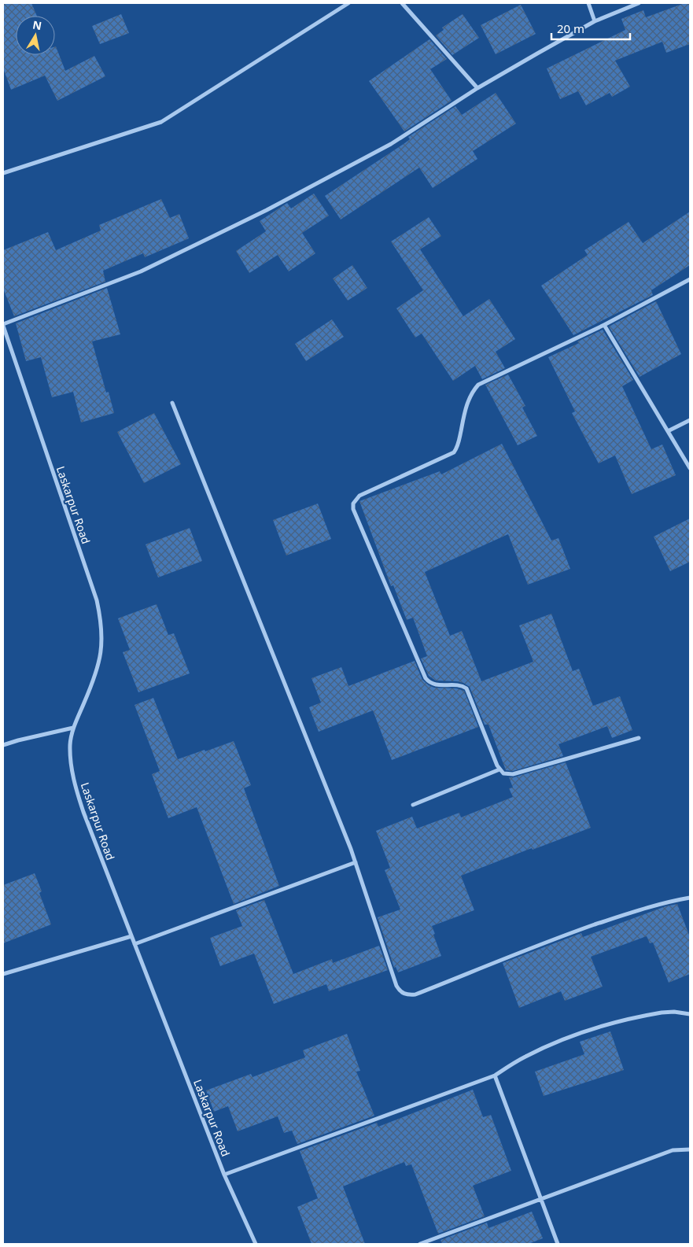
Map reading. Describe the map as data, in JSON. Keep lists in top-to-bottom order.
{
  "streets": {
    "street": ["Laskarpur Road"]
  },
  "scale_bar": "20 m",
  "north": "top"
}
